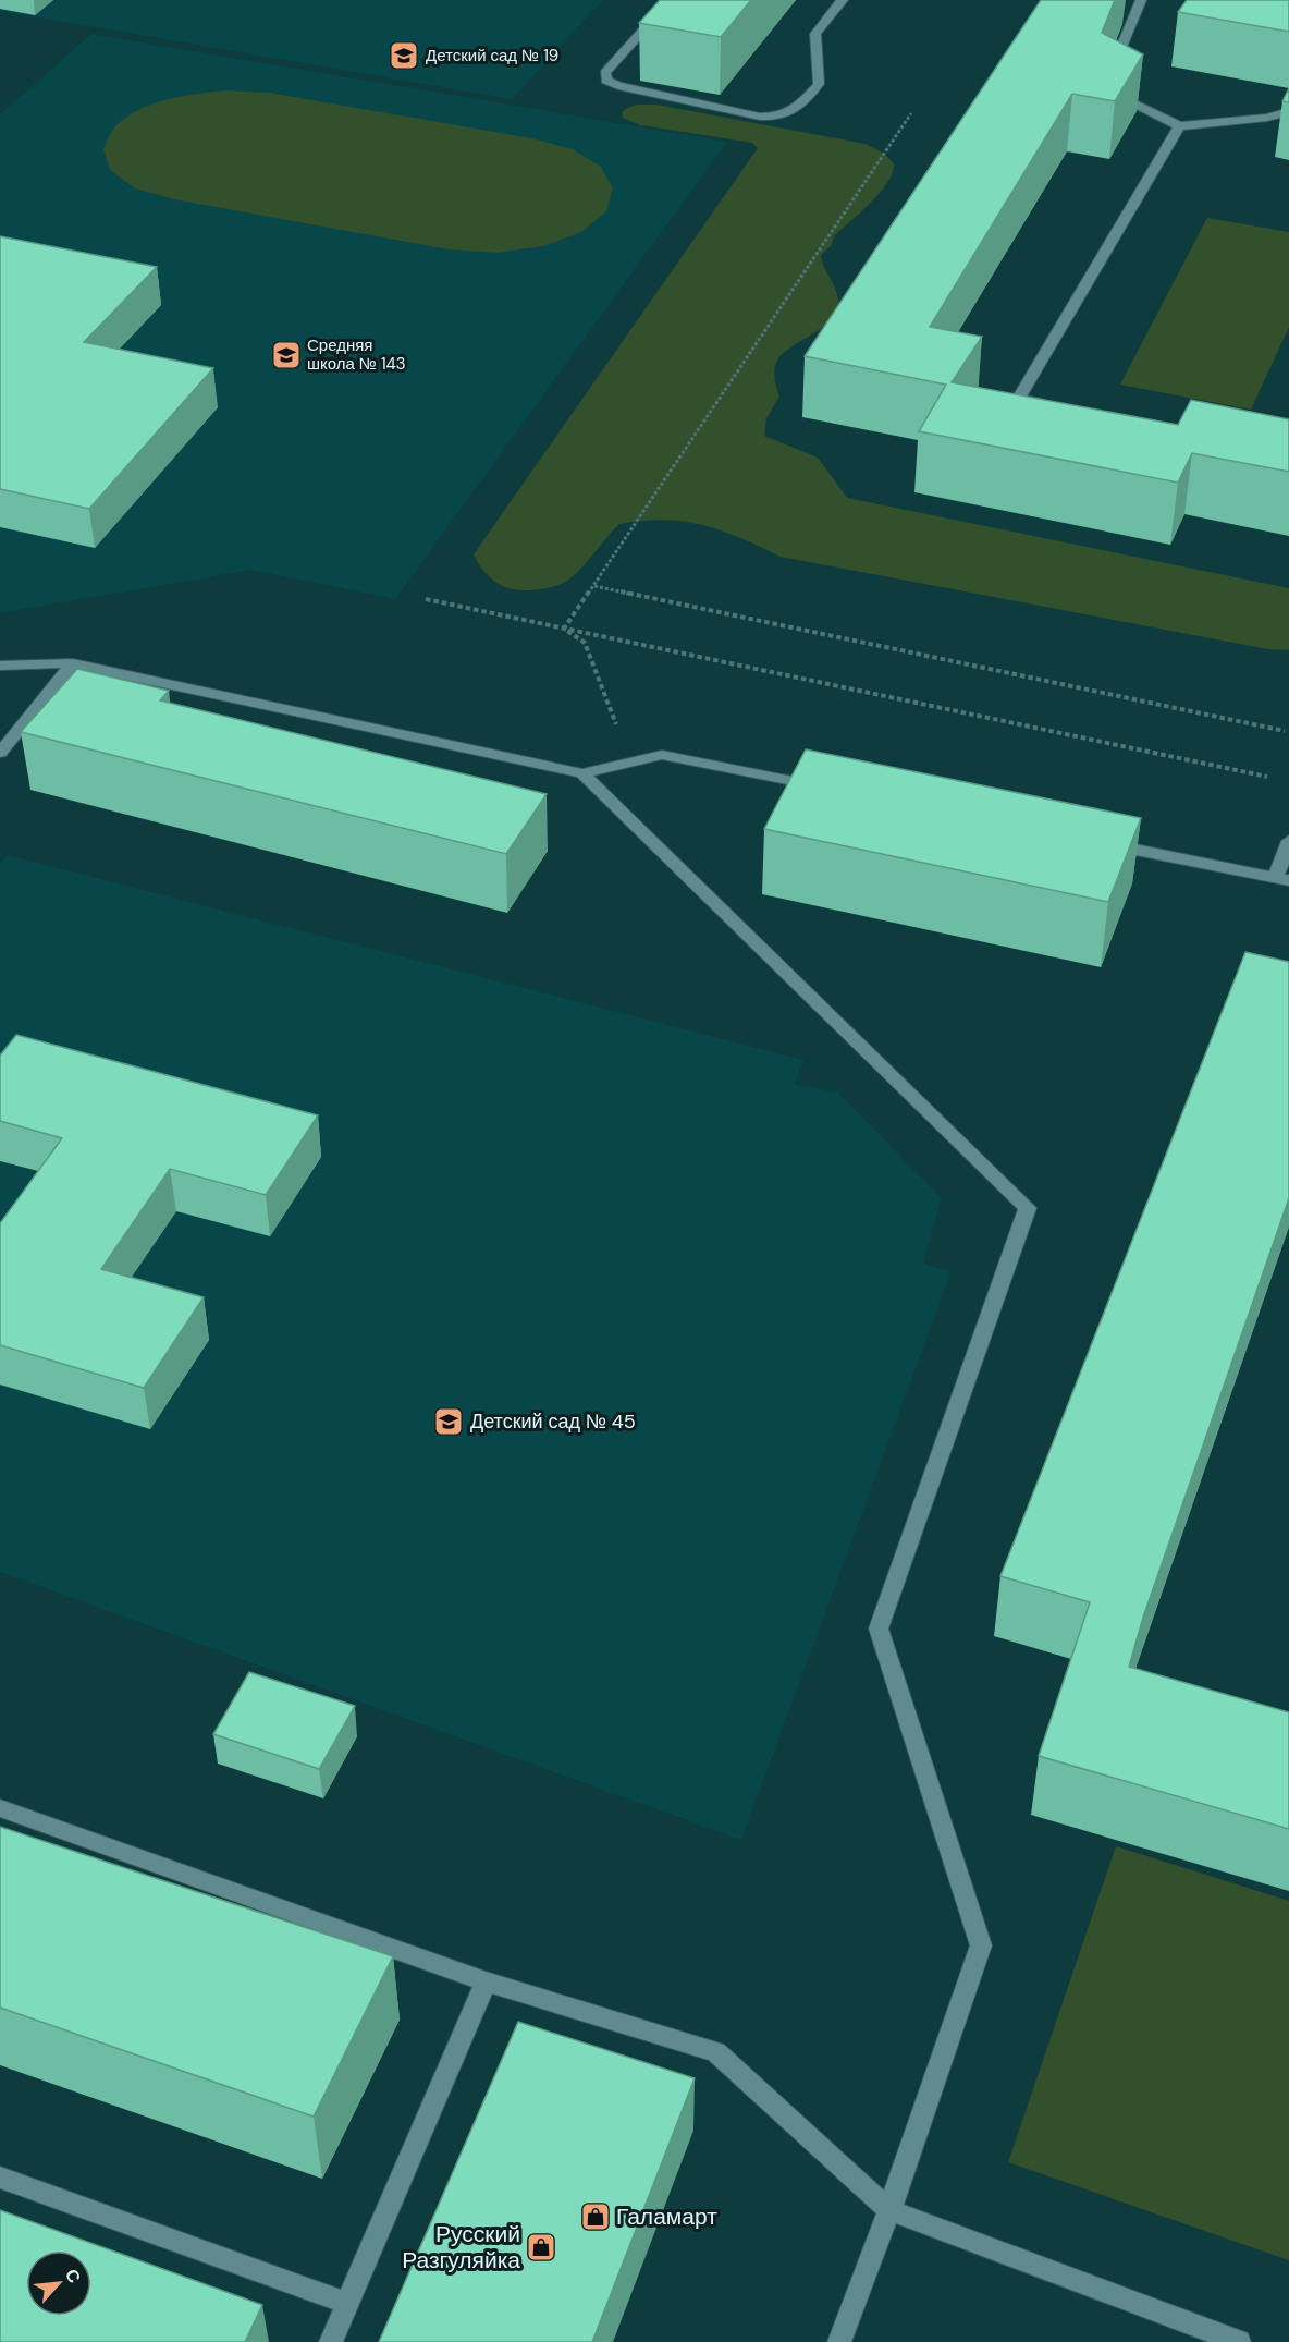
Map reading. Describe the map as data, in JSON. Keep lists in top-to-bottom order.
{
  "places": {
    "school or university": ["Детский сад № 19", "Средняя школа № 143", "Детский сад № 45"],
    "shop": ["Галамарт", "Русский Разгуляйка"]
  },
  "north": "top right"
}
